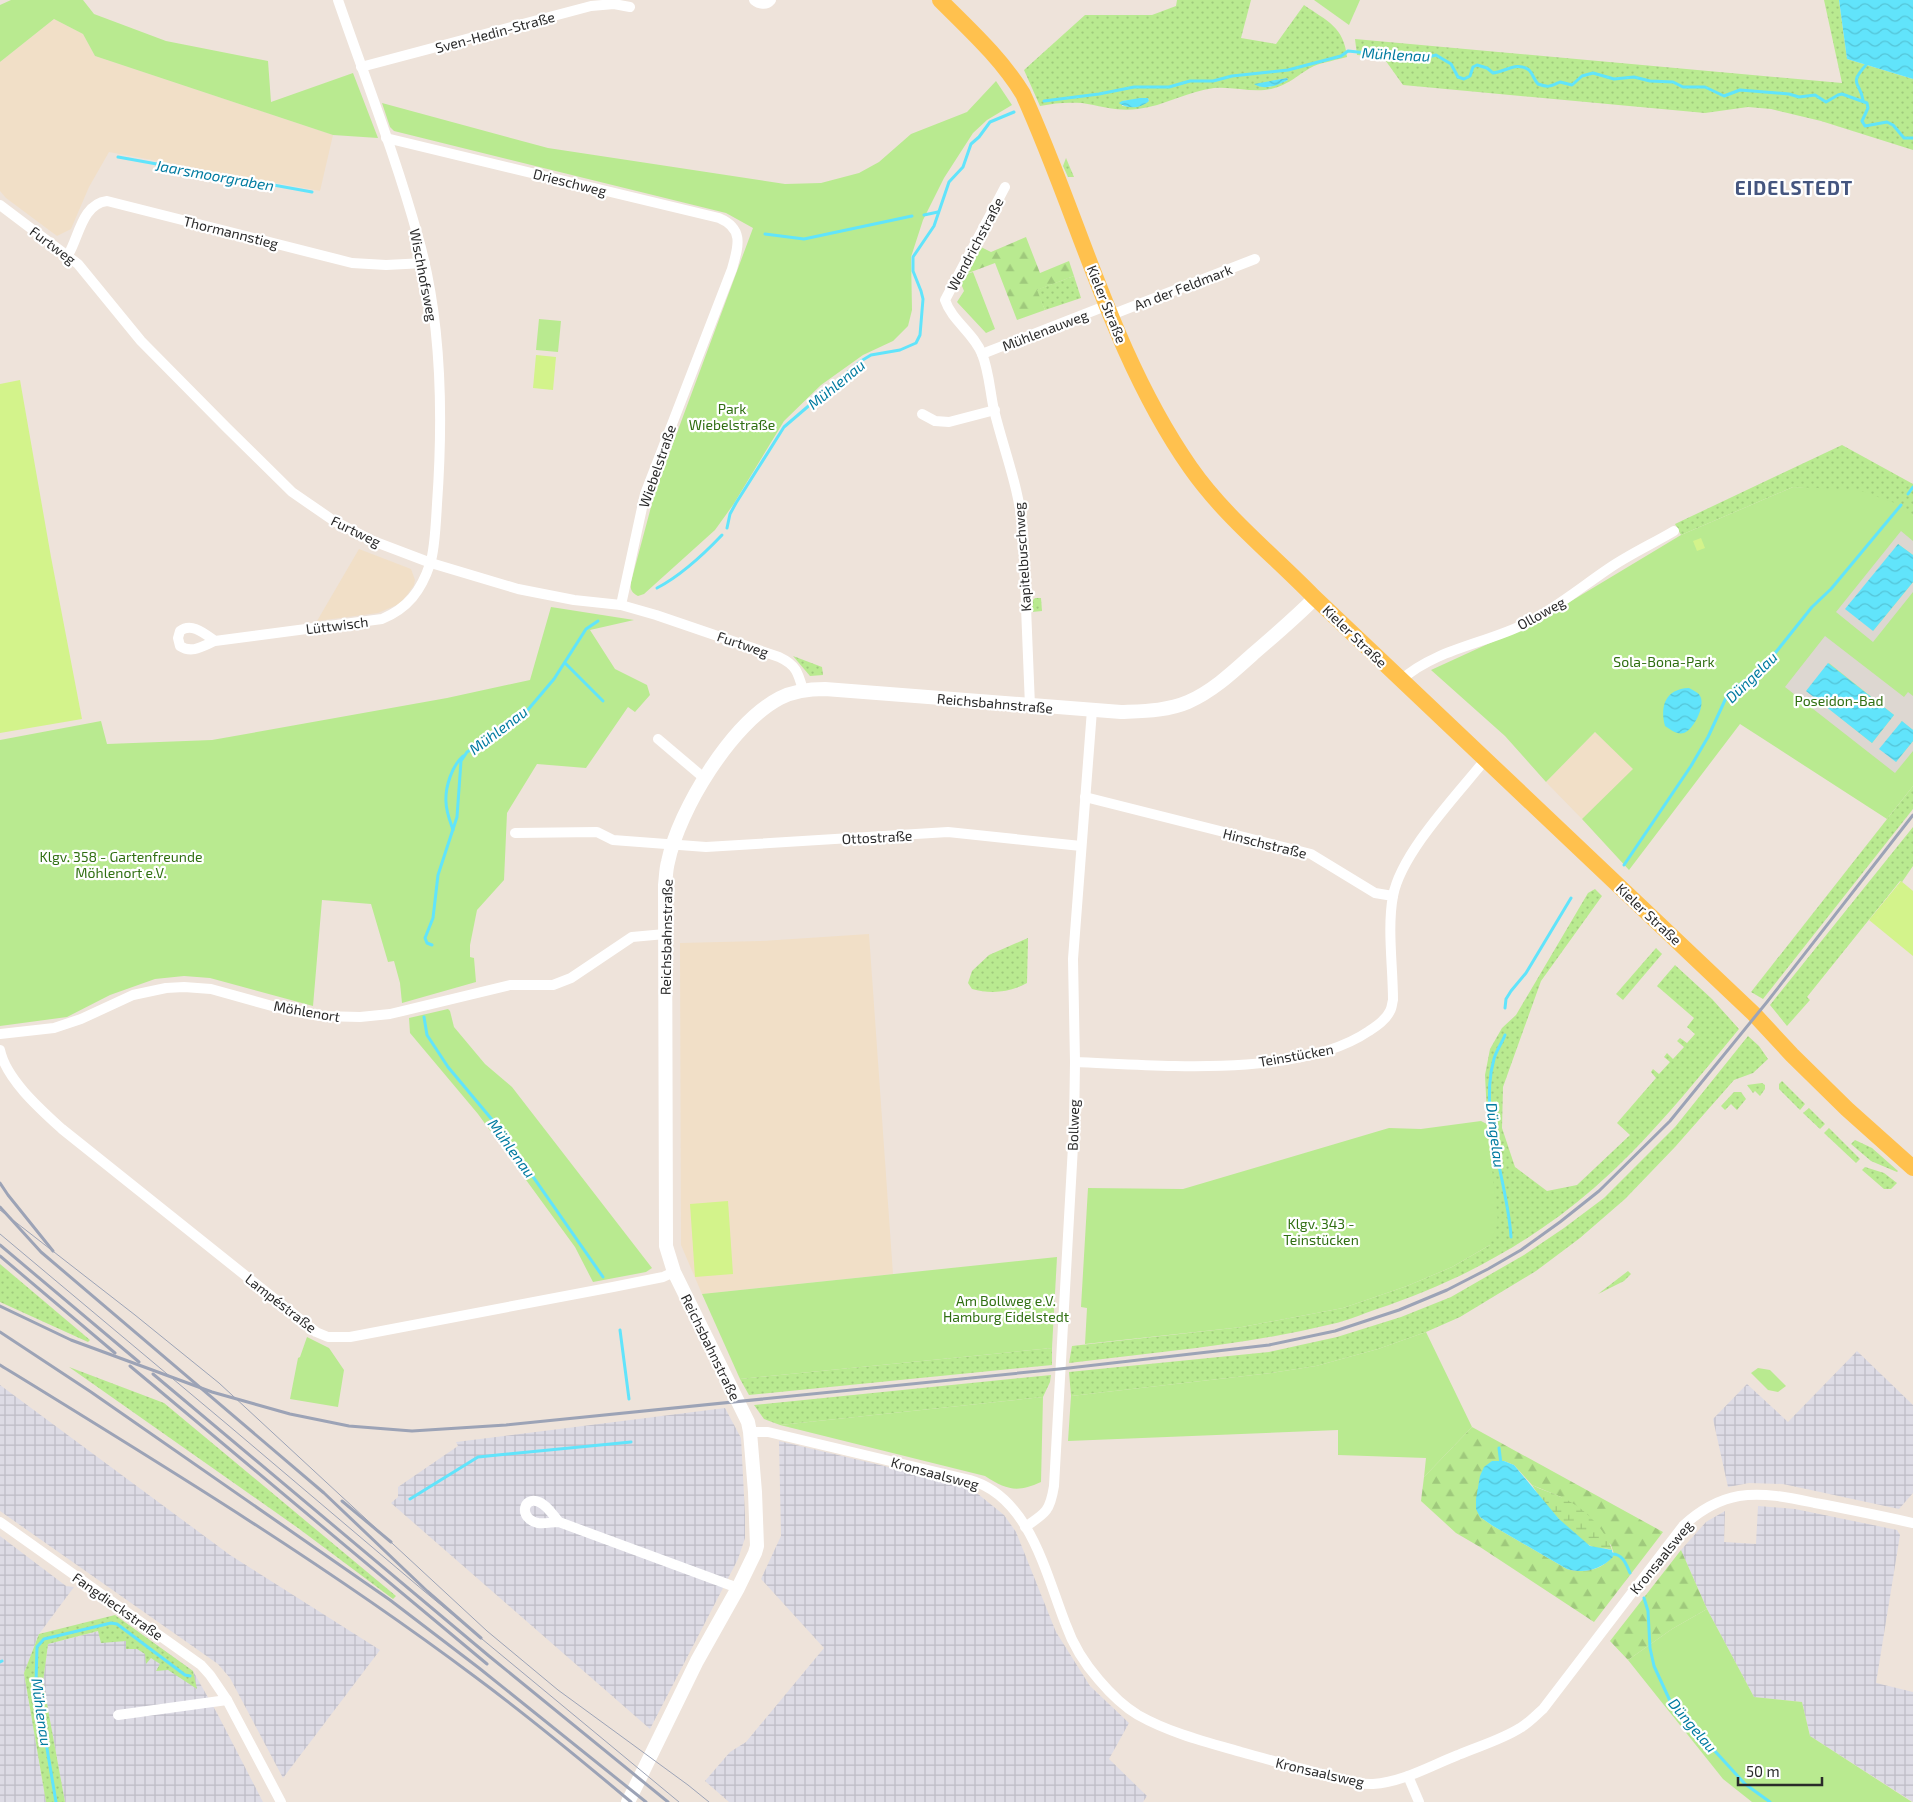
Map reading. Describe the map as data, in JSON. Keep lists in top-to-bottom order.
{
  "streets": {
    "main road": ["Kieler Straße"],
    "street": [
      "Sven-Hedin-Straße",
      "Drieschweg",
      "Thormannstieg",
      "Wendrichstraße",
      "Furtweg",
      "Wischhofsweg",
      "An der Feldmark",
      "Mühlenauweg",
      "Wiebelstraße",
      "Kapitelbuschweg",
      "Olloweg",
      "Lüttwisch",
      "Reichsbahnstraße",
      "Ottostraße",
      "Hinschstraße",
      "Möhlenort",
      "Teinstücken",
      "Bollweg",
      "Lampéstraße",
      "Kronsaalsweg",
      "Fangdieckstraße"
    ]
  },
  "crossings": [
    ["Sven-Hedin-Straße", "Wischhofsweg"],
    ["Drieschweg", "Wischhofsweg"],
    ["Drieschweg", "Wiebelstraße"],
    ["Thormannstieg", "Furtweg"],
    ["Thormannstieg", "Wischhofsweg"],
    ["Wendrichstraße", "Kapitelbuschweg"],
    ["Furtweg", "Wischhofsweg"],
    ["Furtweg", "Wiebelstraße"],
    ["Furtweg", "Lüttwisch"],
    ["Furtweg", "Reichsbahnstraße"],
    ["Wischhofsweg", "Lüttwisch"],
    ["An der Feldmark", "Kieler Straße"],
    ["An der Feldmark", "Mühlenauweg"],
    ["Kieler Straße", "Mühlenauweg"],
    ["Kieler Straße", "Olloweg"],
    ["Kieler Straße", "Reichsbahnstraße"],
    ["Mühlenauweg", "Kapitelbuschweg"],
    ["Kapitelbuschweg", "Reichsbahnstraße"],
    ["Reichsbahnstraße", "Ottostraße"],
    ["Reichsbahnstraße", "Möhlenort"],
    ["Reichsbahnstraße", "Bollweg"],
    ["Reichsbahnstraße", "Lampéstraße"],
    ["Reichsbahnstraße", "Kronsaalsweg"],
    ["Ottostraße", "Bollweg"],
    ["Hinschstraße", "Teinstücken"],
    ["Hinschstraße", "Bollweg"],
    ["Teinstücken", "Bollweg"],
    ["Bollweg", "Kronsaalsweg"]
  ],
  "districts": ["EIDELSTEDT"],
  "water": ["Mühlenau", "Jaarsmoorgraben", "Düngelau"],
  "parks": [
    "Park Wiebelstraße",
    "Sola-Bona-Park",
    "Poseidon-Bad",
    "Klgv. 358 - Gartenfreunde Möhlenort e.V.",
    "Klgv. 343 - Teinstücken",
    "Am Bollweg e.V. Hamburg Eidelstedt"
  ],
  "scale_bar": "50 m"
}
